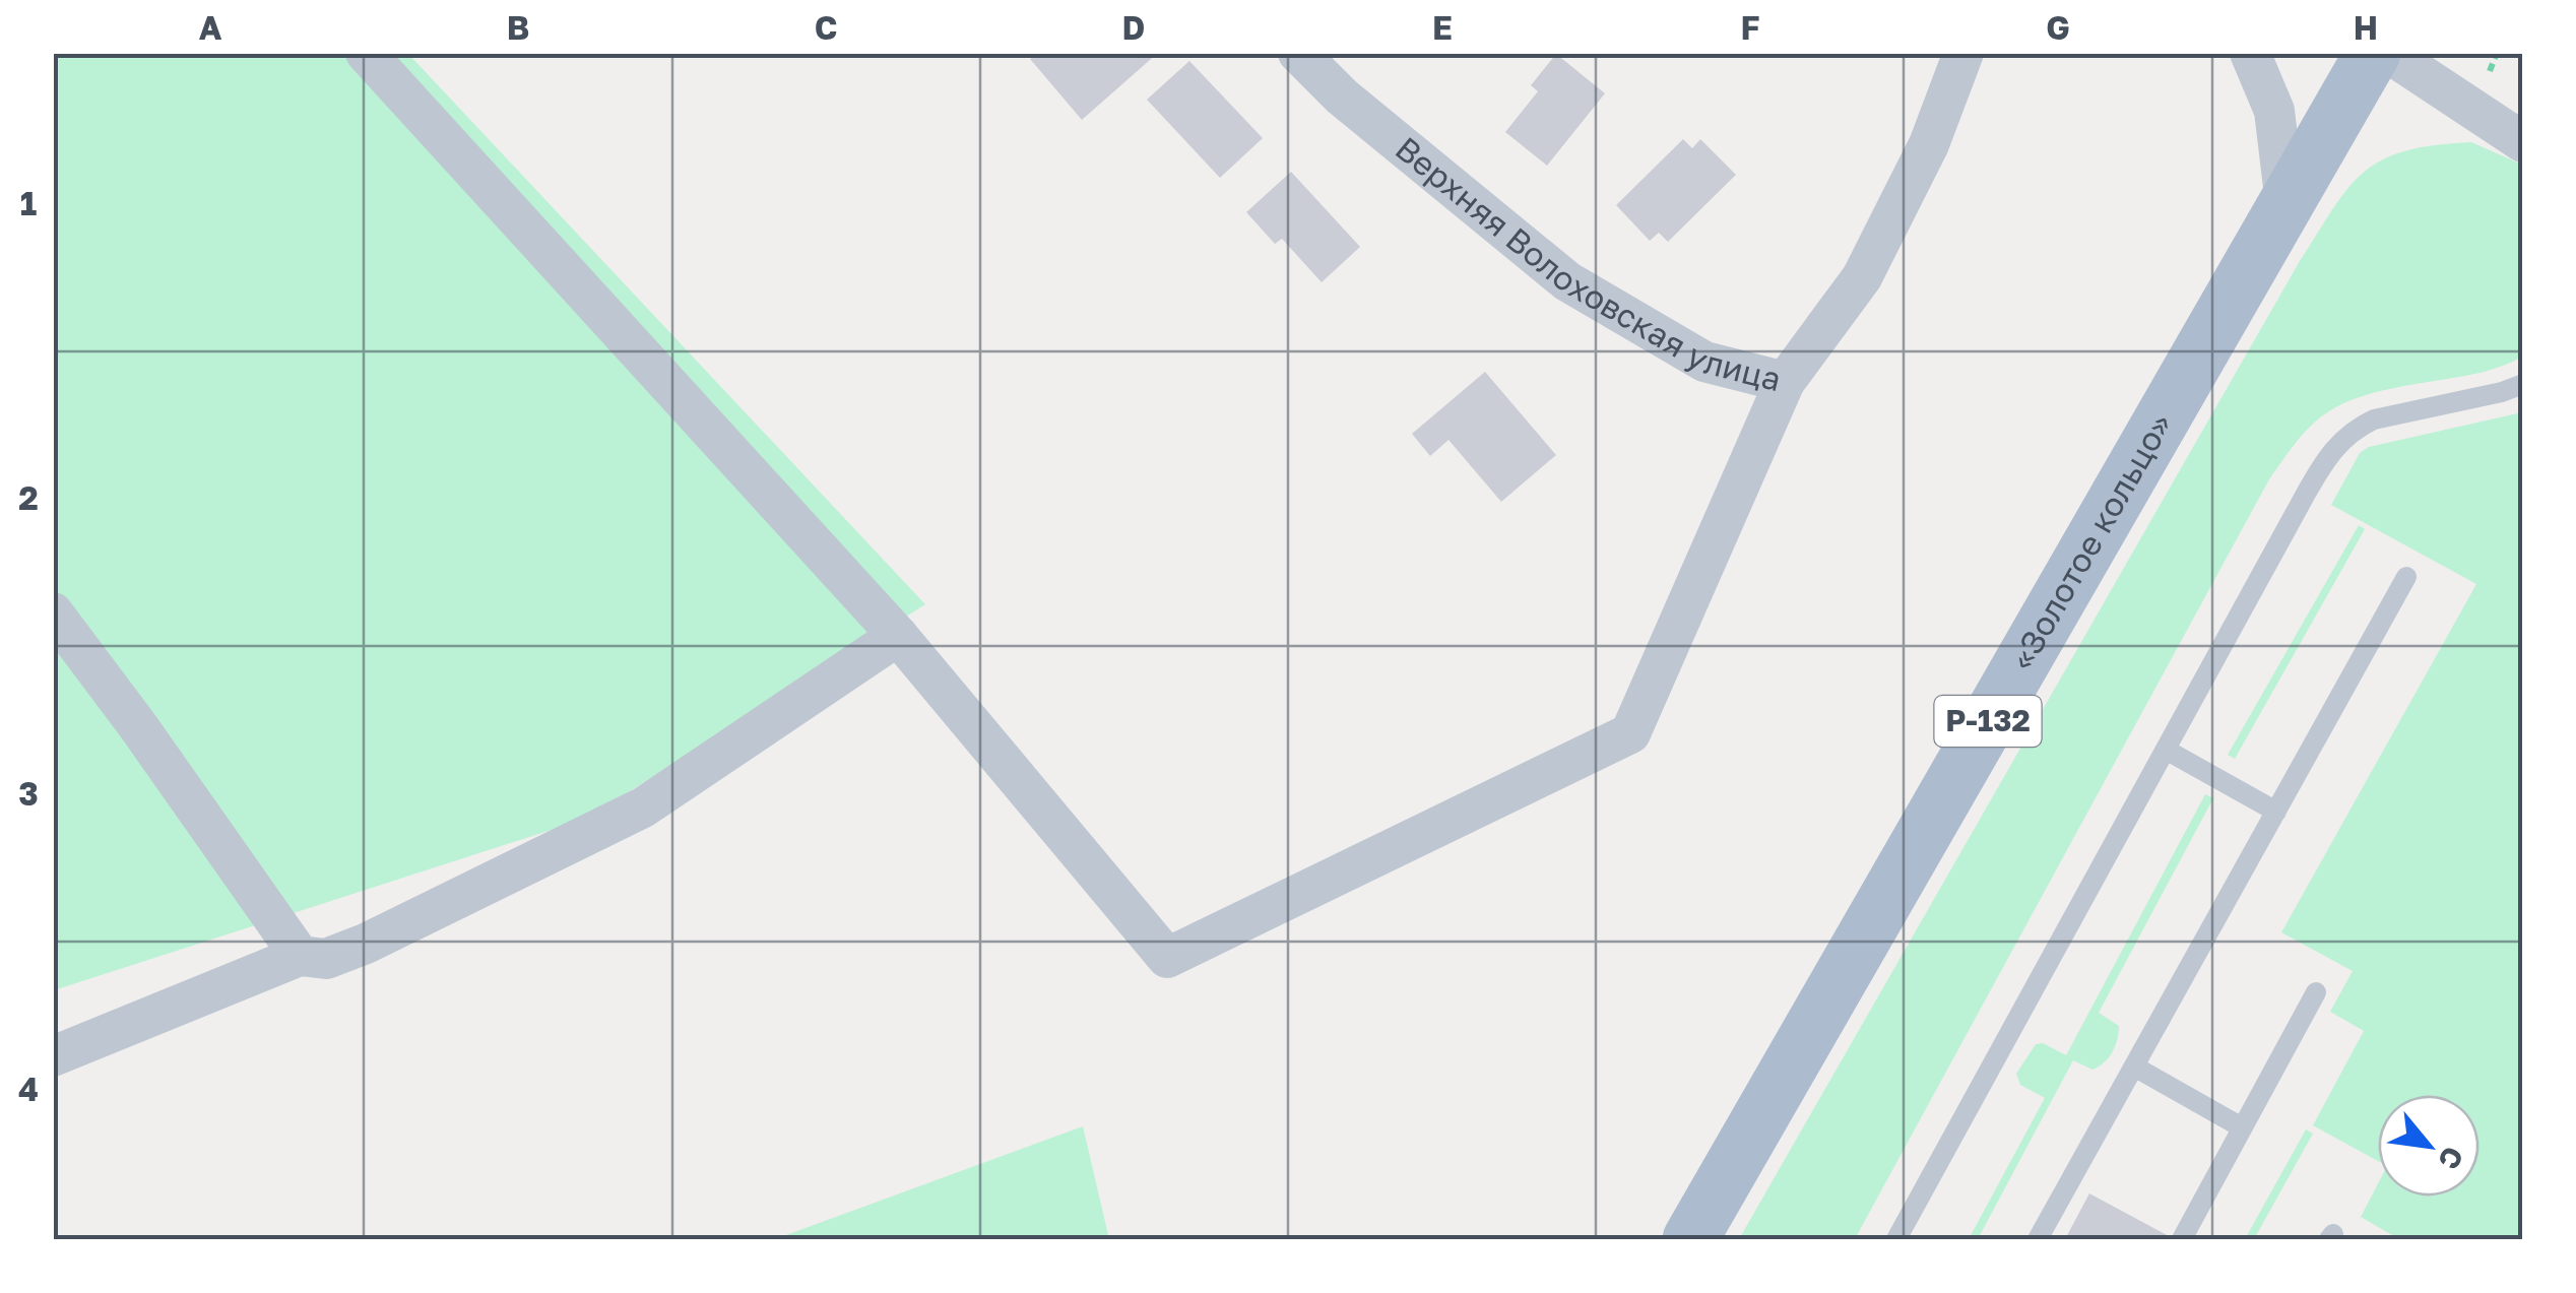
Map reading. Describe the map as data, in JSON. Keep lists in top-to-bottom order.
{
  "streets": {
    "main road": ["«Золотое кольцо»", "Р-132"],
    "street": ["Верхняя Волоховская улица"]
  },
  "north": "bottom right",
  "grid": {
    "columns": [
      "A",
      "B",
      "C",
      "D",
      "E",
      "F",
      "G",
      "H"
    ],
    "rows": [
      "1",
      "2",
      "3",
      "4"
    ]
  }
}
